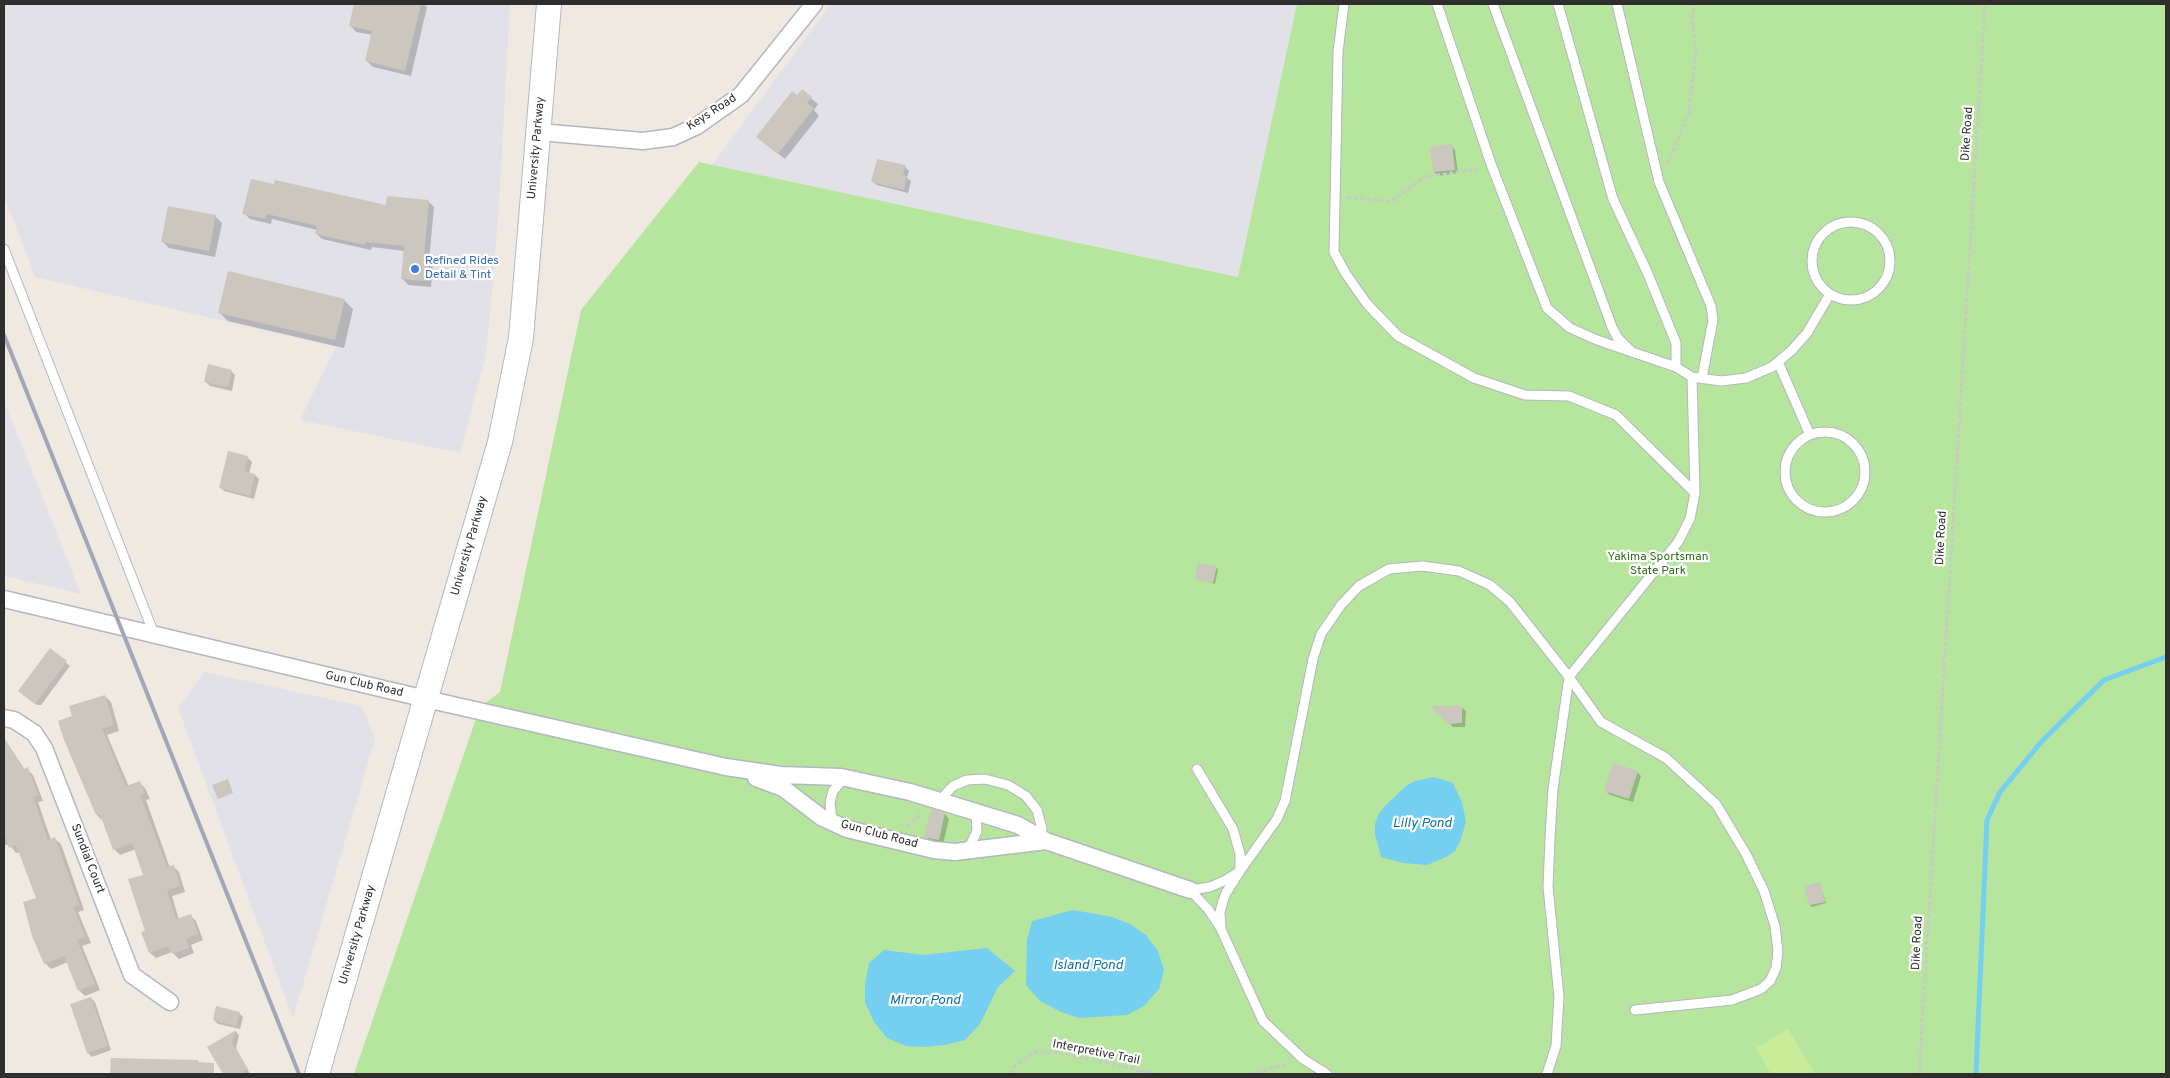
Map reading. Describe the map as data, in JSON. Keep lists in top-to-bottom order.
{
  "streets": {
    "main road": ["University Parkway"],
    "street": ["Keys Road", "Gun Club Road", "Sundial Court"],
    "path": ["Dike Road", "Interpretive Trail"]
  },
  "crossings": [
    ["Keys Road", "University Parkway"],
    ["University Parkway", "Gun Club Road"]
  ],
  "water": ["Lilly Pond", "Island Pond", "Mirror Pond"],
  "parks": ["Yakima Sportsman State Park"],
  "places": ["Refined Rides Detail & Tint"]
}
